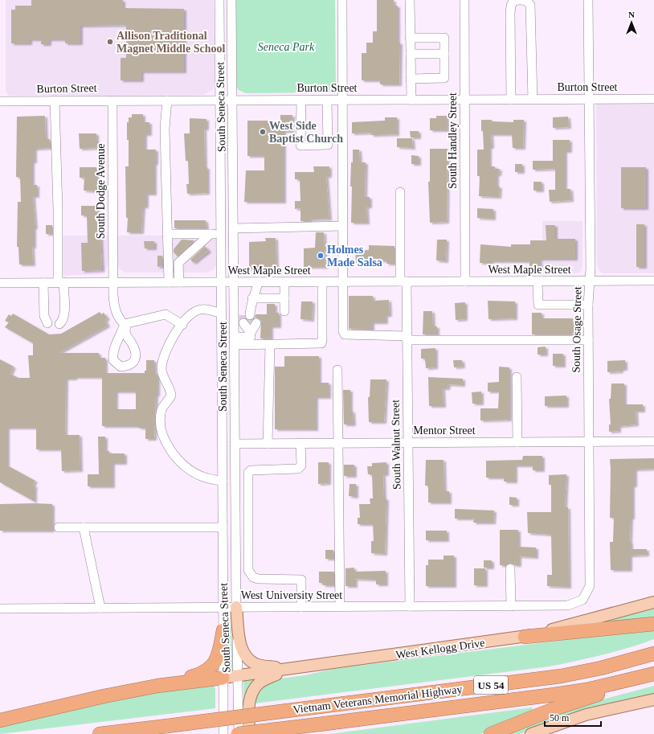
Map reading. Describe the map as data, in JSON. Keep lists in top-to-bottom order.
{
  "streets": {
    "highway": ["US 54", "Vietnam Veterans Memorial Highway"],
    "main road": ["West Kellogg Drive"],
    "street": [
      "Burton Street",
      "South Seneca Street",
      "South Handley Street",
      "South Dodge Avenue",
      "West Maple Street",
      "South Osage Street",
      "Mentor Street",
      "South Walnut Street",
      "West University Street"
    ]
  },
  "crossings": [
    ["Burton Street", "South Seneca Street"],
    ["Burton Street", "South Handley Street"],
    ["Burton Street", "South Dodge Avenue"],
    ["Burton Street", "South Osage Street"],
    ["South Seneca Street", "West Maple Street"],
    ["South Seneca Street", "Mentor Street"],
    ["South Seneca Street", "West University Street"],
    ["South Seneca Street", "West Kellogg Drive"],
    ["South Seneca Street", "Vietnam Veterans Memorial Highway"],
    ["South Handley Street", "West Maple Street"],
    ["South Dodge Avenue", "West Maple Street"],
    ["West Maple Street", "South Osage Street"],
    ["West Maple Street", "South Walnut Street"],
    ["South Osage Street", "Mentor Street"],
    ["South Osage Street", "West University Street"],
    ["Mentor Street", "South Walnut Street"],
    ["South Walnut Street", "West University Street"]
  ],
  "parks": ["Seneca Park"],
  "places": ["Allison Traditional Magnet Middle School", "West Side Baptist Church", "Holmes Made Salsa"],
  "scale_bar": "50 m",
  "north": "top"
}
